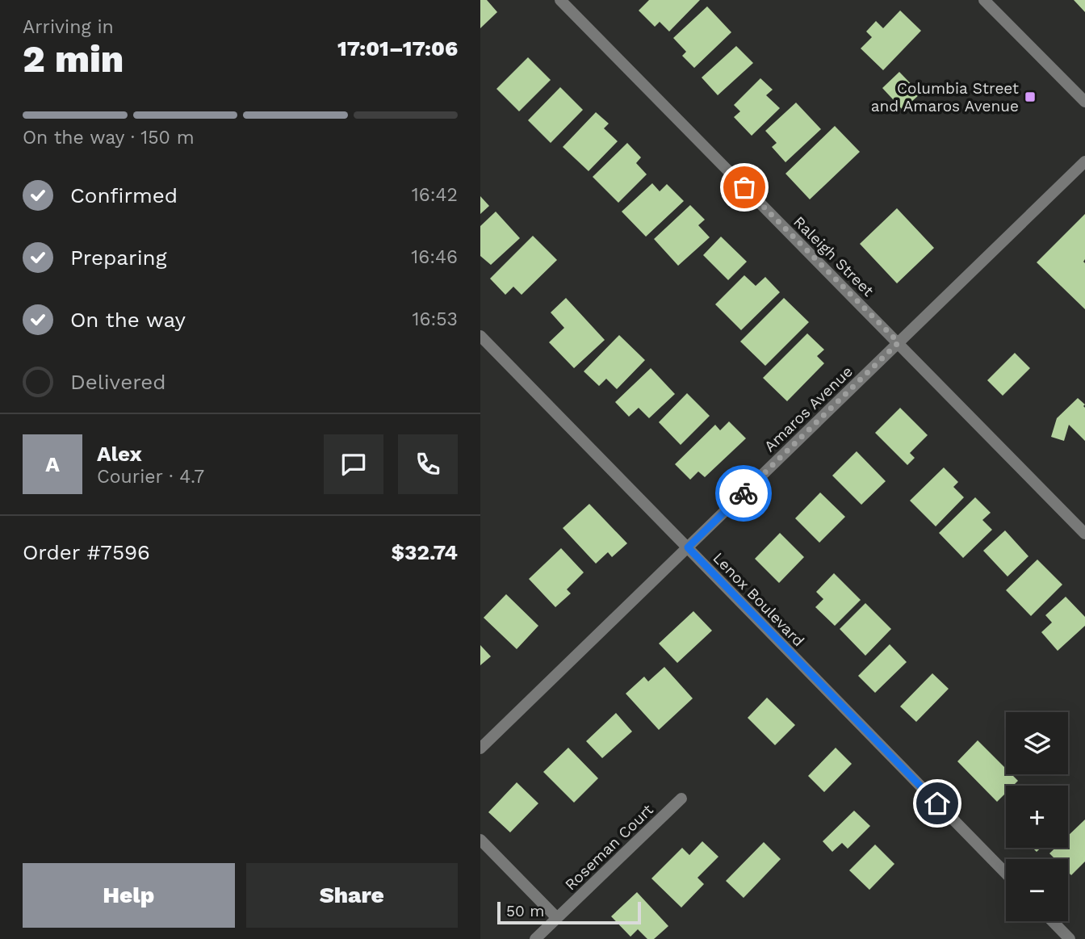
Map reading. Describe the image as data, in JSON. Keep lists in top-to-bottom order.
{
  "streets": {
    "street": [
      "Raleigh Street",
      "Amaros Avenue",
      "Lenox Boulevard",
      "Roseman Court"
    ]
  },
  "crossings": [
    ["Raleigh Street", "Amaros Avenue"],
    ["Amaros Avenue", "Lenox Boulevard"]
  ],
  "places": {
    "transit": ["Columbia Street and Amaros Avenue"]
  },
  "scale_bar": "50 m",
  "page": {
    "heading": ["2 min", "Arriving in", "17:01–17:06"],
    "panel": [
      "Alex",
      "Courier · 4.7",
      "Order #7596",
      "$32.74"
    ],
    "bar": "On the way · 150 m",
    "list": [
      ["Confirmed", "16:42"],
      ["Preparing", "16:46"],
      ["On the way", "16:53"],
      "Delivered"
    ],
    "round": "A",
    "map_buttons": ["+", "−"],
    "buttons": ["Help", "Share"],
    "scale": "50 m"
  }
}
